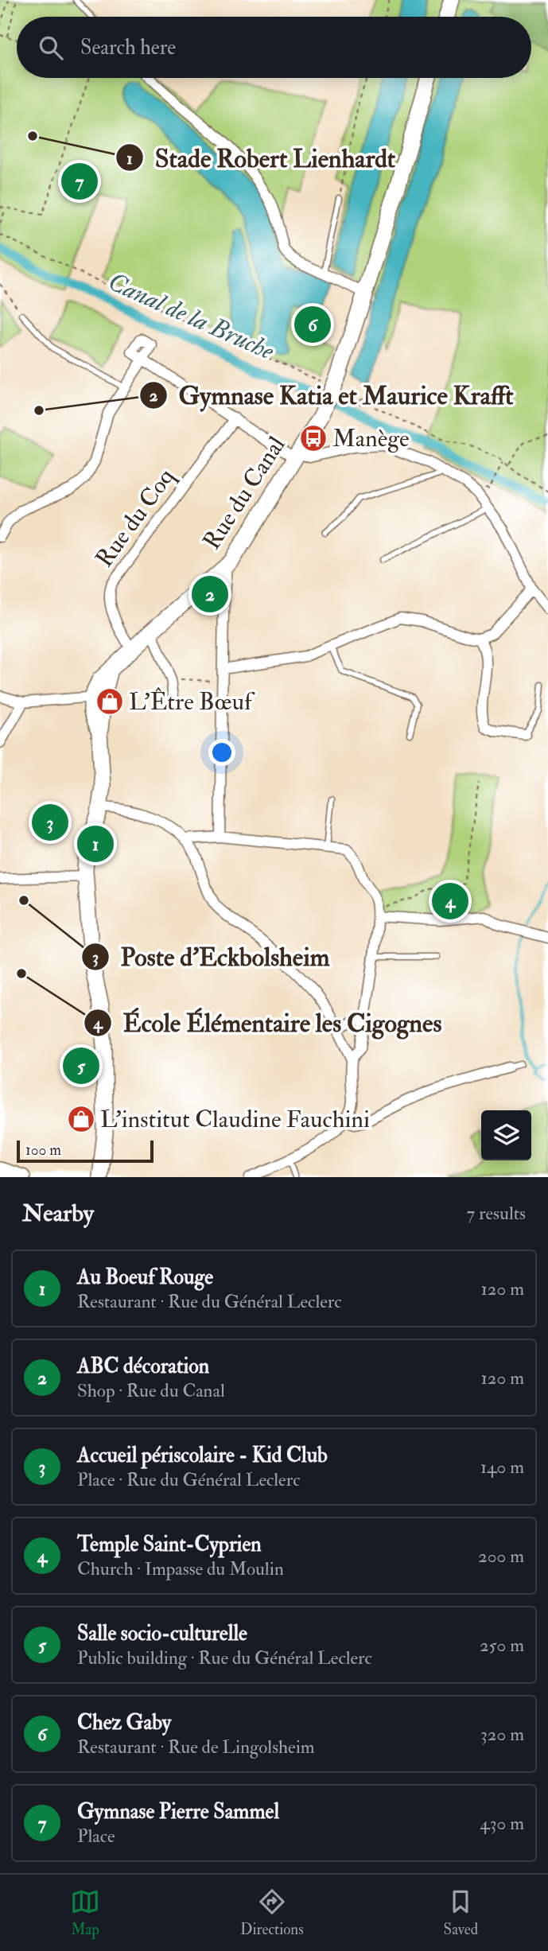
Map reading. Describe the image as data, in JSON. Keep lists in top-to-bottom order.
{
  "streets": {
    "main road": ["Rue du Canal"],
    "street": ["Rue du Coq"]
  },
  "crossings": [
    ["Rue du Canal", "Rue du Coq"]
  ],
  "water": ["Canal de la Bruche"],
  "places": {
    "other": [
      "Stade Robert Lienhardt",
      "Gymnase Katia et Maurice Krafft",
      "Poste d'Eckbolsheim",
      "École Élémentaire les Cigognes"
    ],
    "bus stop": ["Manège"],
    "shop": ["L'Être Bœuf", "L'institut Claudine Fauchini"]
  },
  "scale_bar": "100 m",
  "page": {
    "search": "Search here",
    "pins": [
      "7",
      "6",
      "2",
      "3",
      "1",
      "4",
      "5"
    ],
    "scale": "100 m",
    "heading": ["Nearby", "7 results"],
    "list": [
      {
        "mark": "1",
        "name": "Au Boeuf Rouge",
        "note": "Restaurant · Rue du Général Leclerc",
        "value": "120 m"
      },
      {
        "mark": "2",
        "name": "ABC décoration",
        "note": "Shop · Rue du Canal",
        "value": "120 m"
      },
      {
        "mark": "3",
        "name": "Accueil périscolaire - Kid Club",
        "note": "Place · Rue du Général Leclerc",
        "value": "140 m"
      },
      {
        "mark": "4",
        "name": "Temple Saint-Cyprien",
        "note": "Church · Impasse du Moulin",
        "value": "200 m"
      },
      {
        "mark": "5",
        "name": "Salle socio-culturelle",
        "note": "Public building · Rue du Général Leclerc",
        "value": "250 m"
      },
      {
        "mark": "6",
        "name": "Chez Gaby",
        "note": "Restaurant · Rue de Lingolsheim",
        "value": "320 m"
      },
      {
        "mark": "7",
        "name": "Gymnase Pierre Sammel",
        "note": "Place",
        "value": "430 m"
      }
    ],
    "nav": ["Map", "Directions", "Saved"]
  }
}
